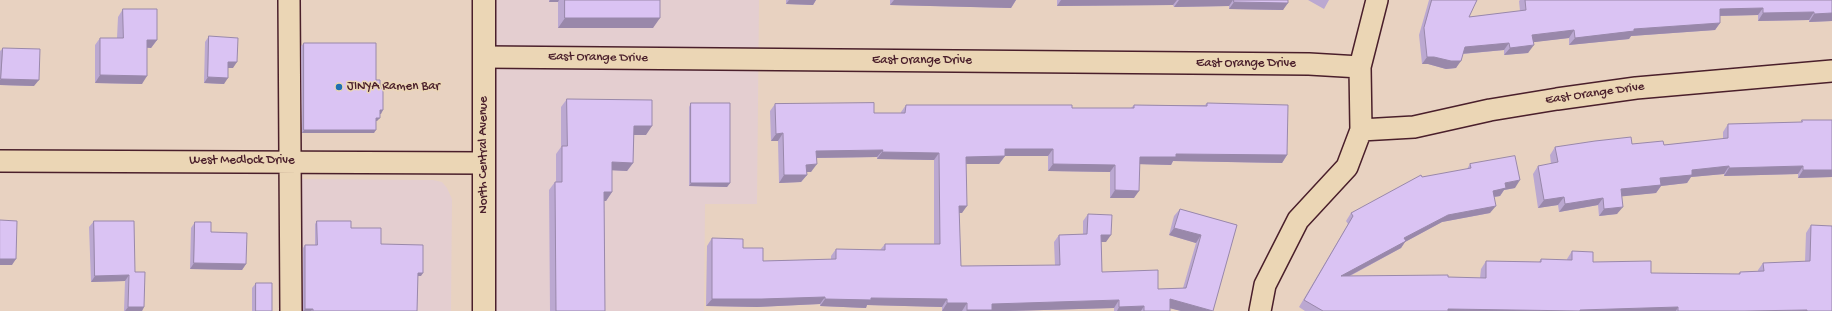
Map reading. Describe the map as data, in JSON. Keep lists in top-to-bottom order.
{
  "streets": {
    "main road": ["North Central Avenue"],
    "street": ["East Orange Drive", "West Medlock Drive"]
  },
  "crossings": [
    ["East Orange Drive", "North Central Avenue"],
    ["North Central Avenue", "West Medlock Drive"]
  ],
  "places": ["JINYA Ramen Bar"]
}
